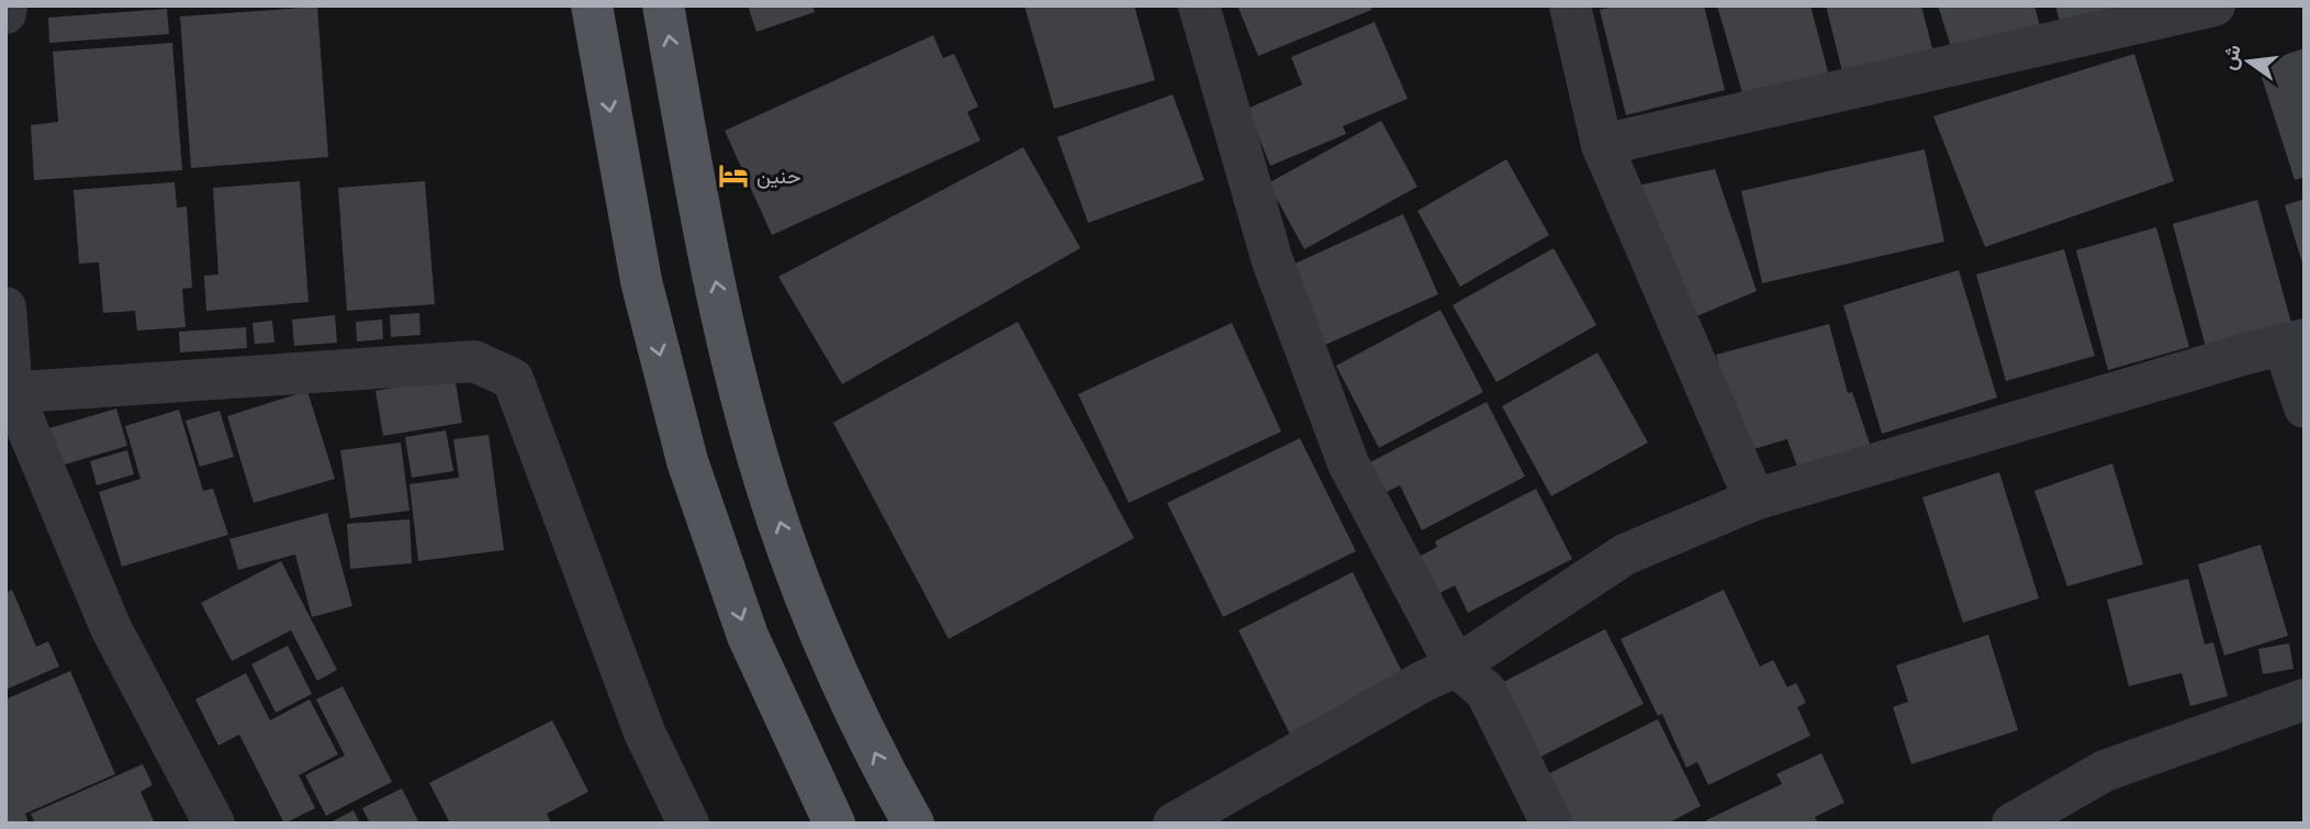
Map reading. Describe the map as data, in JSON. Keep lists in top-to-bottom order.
{
  "places": {
    "hotel": ["حنين"]
  },
  "north": "left"
}
